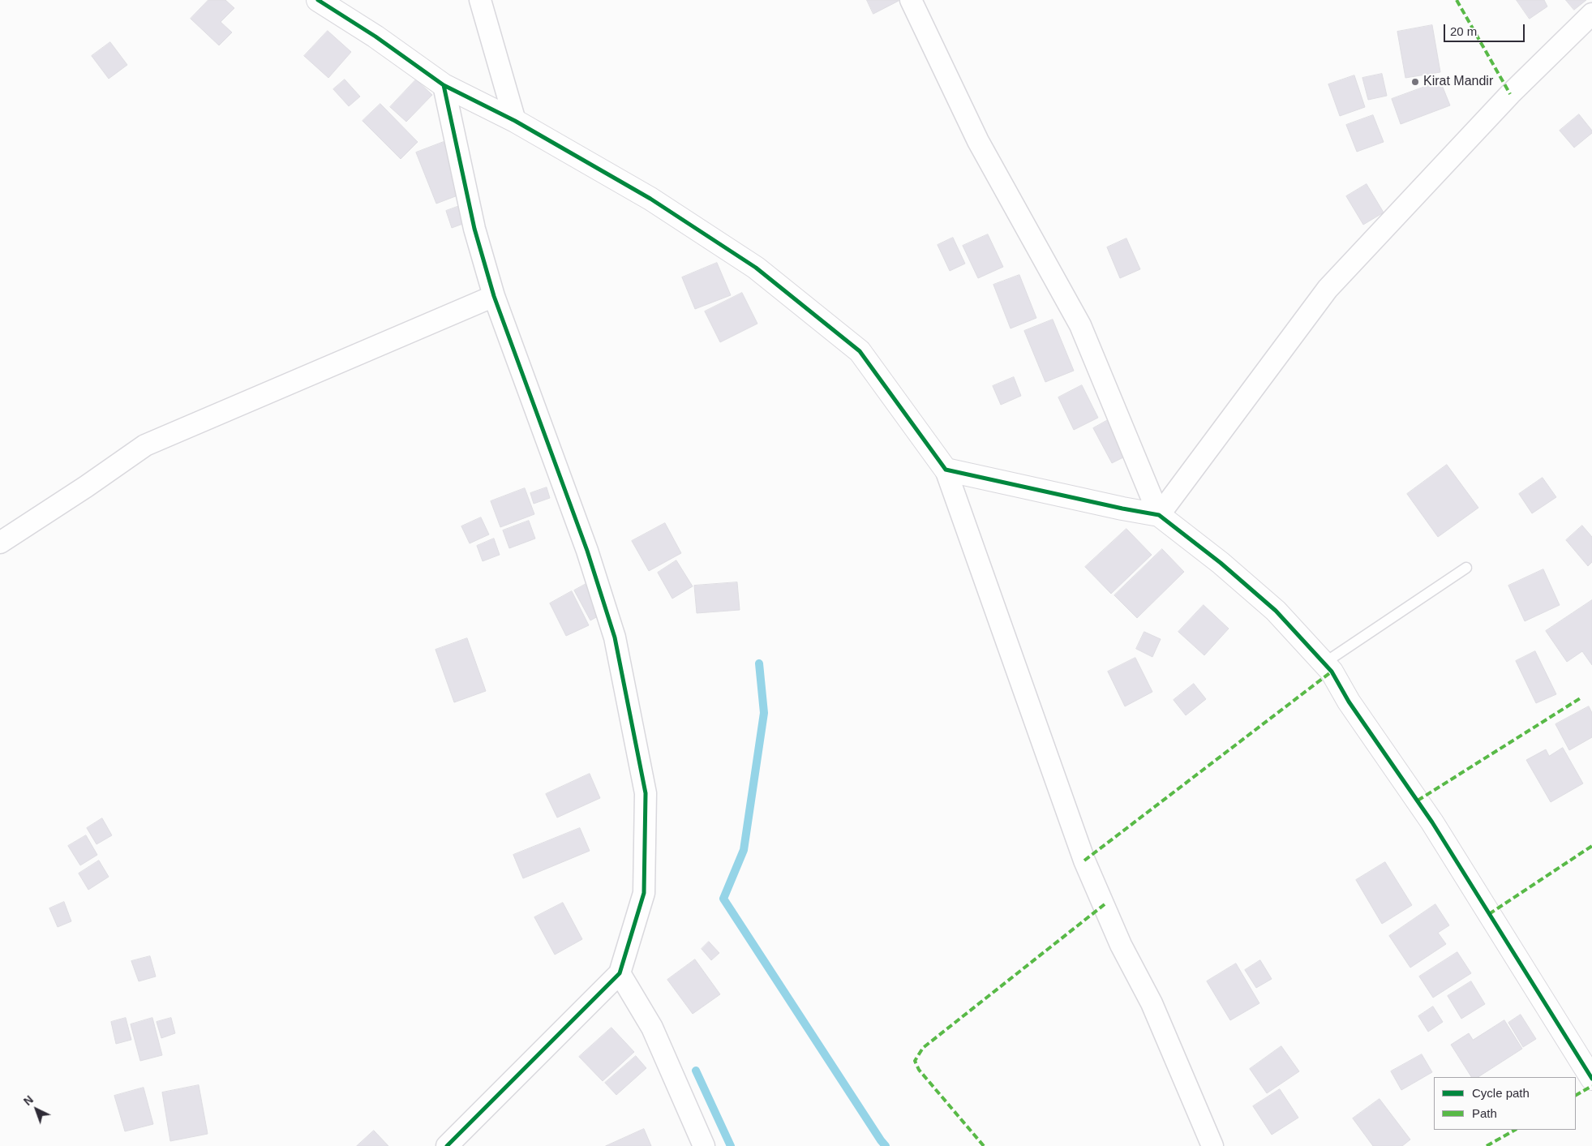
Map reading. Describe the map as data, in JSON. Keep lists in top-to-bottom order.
{
  "places": ["Kirat Mandir"],
  "legend": ["Cycle path", "Path"],
  "scale_bar": "20 m",
  "north": "top left"
}
